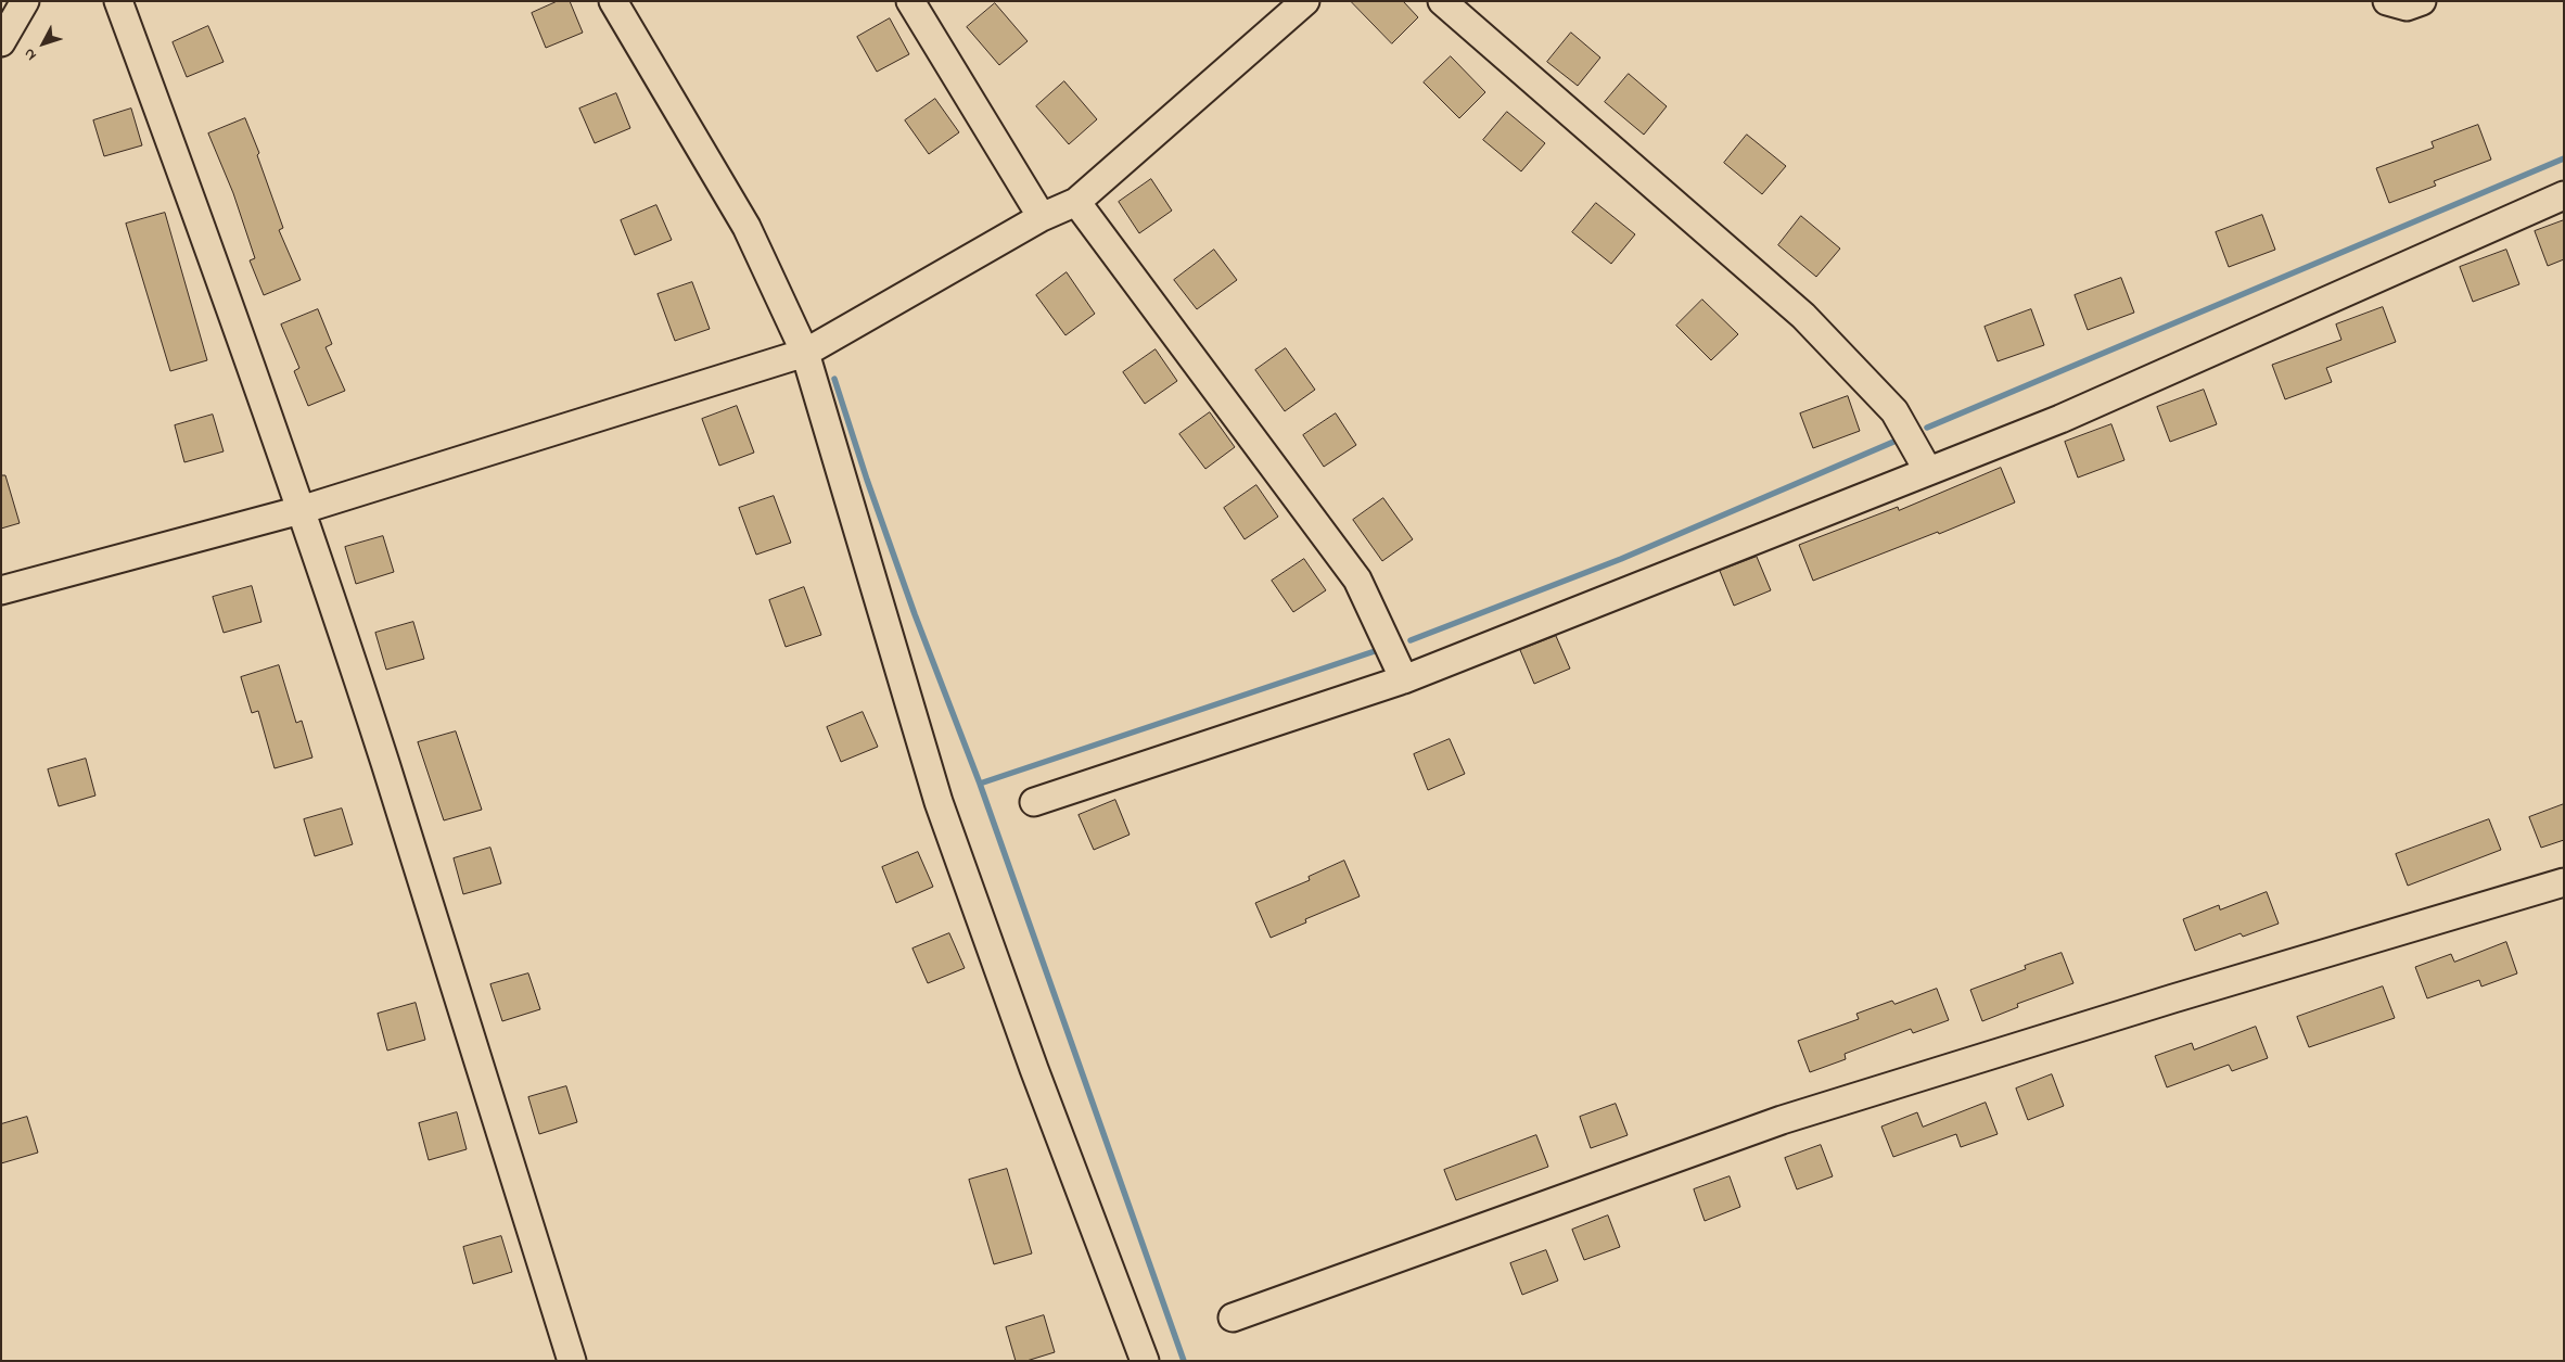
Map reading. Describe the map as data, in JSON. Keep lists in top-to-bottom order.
{
  "north": "bottom left"
}
